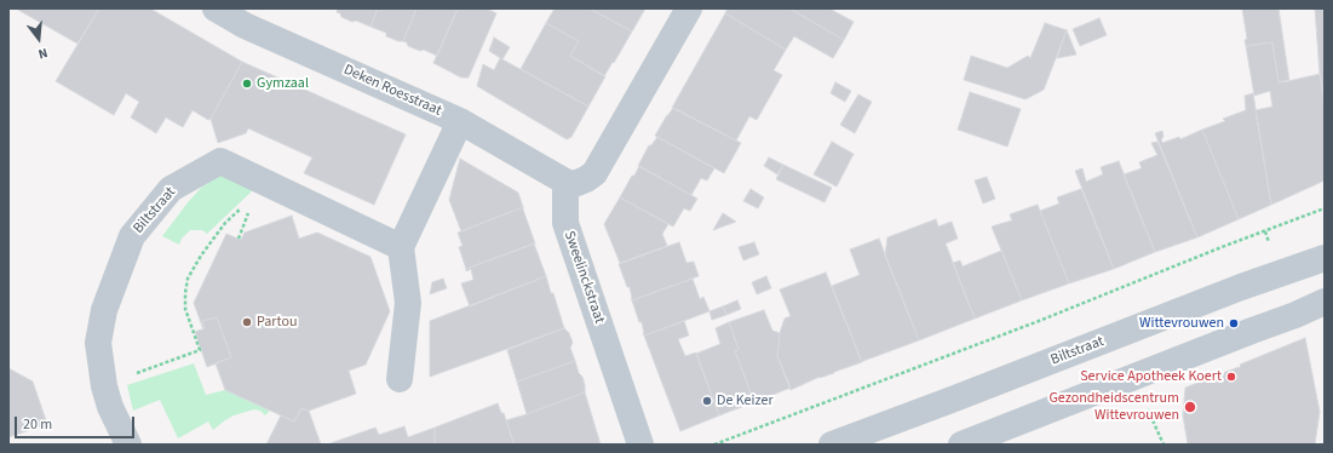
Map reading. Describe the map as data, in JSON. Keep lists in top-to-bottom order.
{
  "streets": {
    "street": ["Deken Roesstraat", "Biltstraat", "Sweelinckstraat"]
  },
  "crossings": [
    ["Deken Roesstraat", "Sweelinckstraat"]
  ],
  "places": [
    "Gymzaal",
    "Partou",
    "Wittevrouwen",
    "Service Apotheek Koert",
    "De Keizer",
    "Gezondheidscentrum Wittevrouwen"
  ],
  "scale_bar": "20 m",
  "north": "bottom"
}
